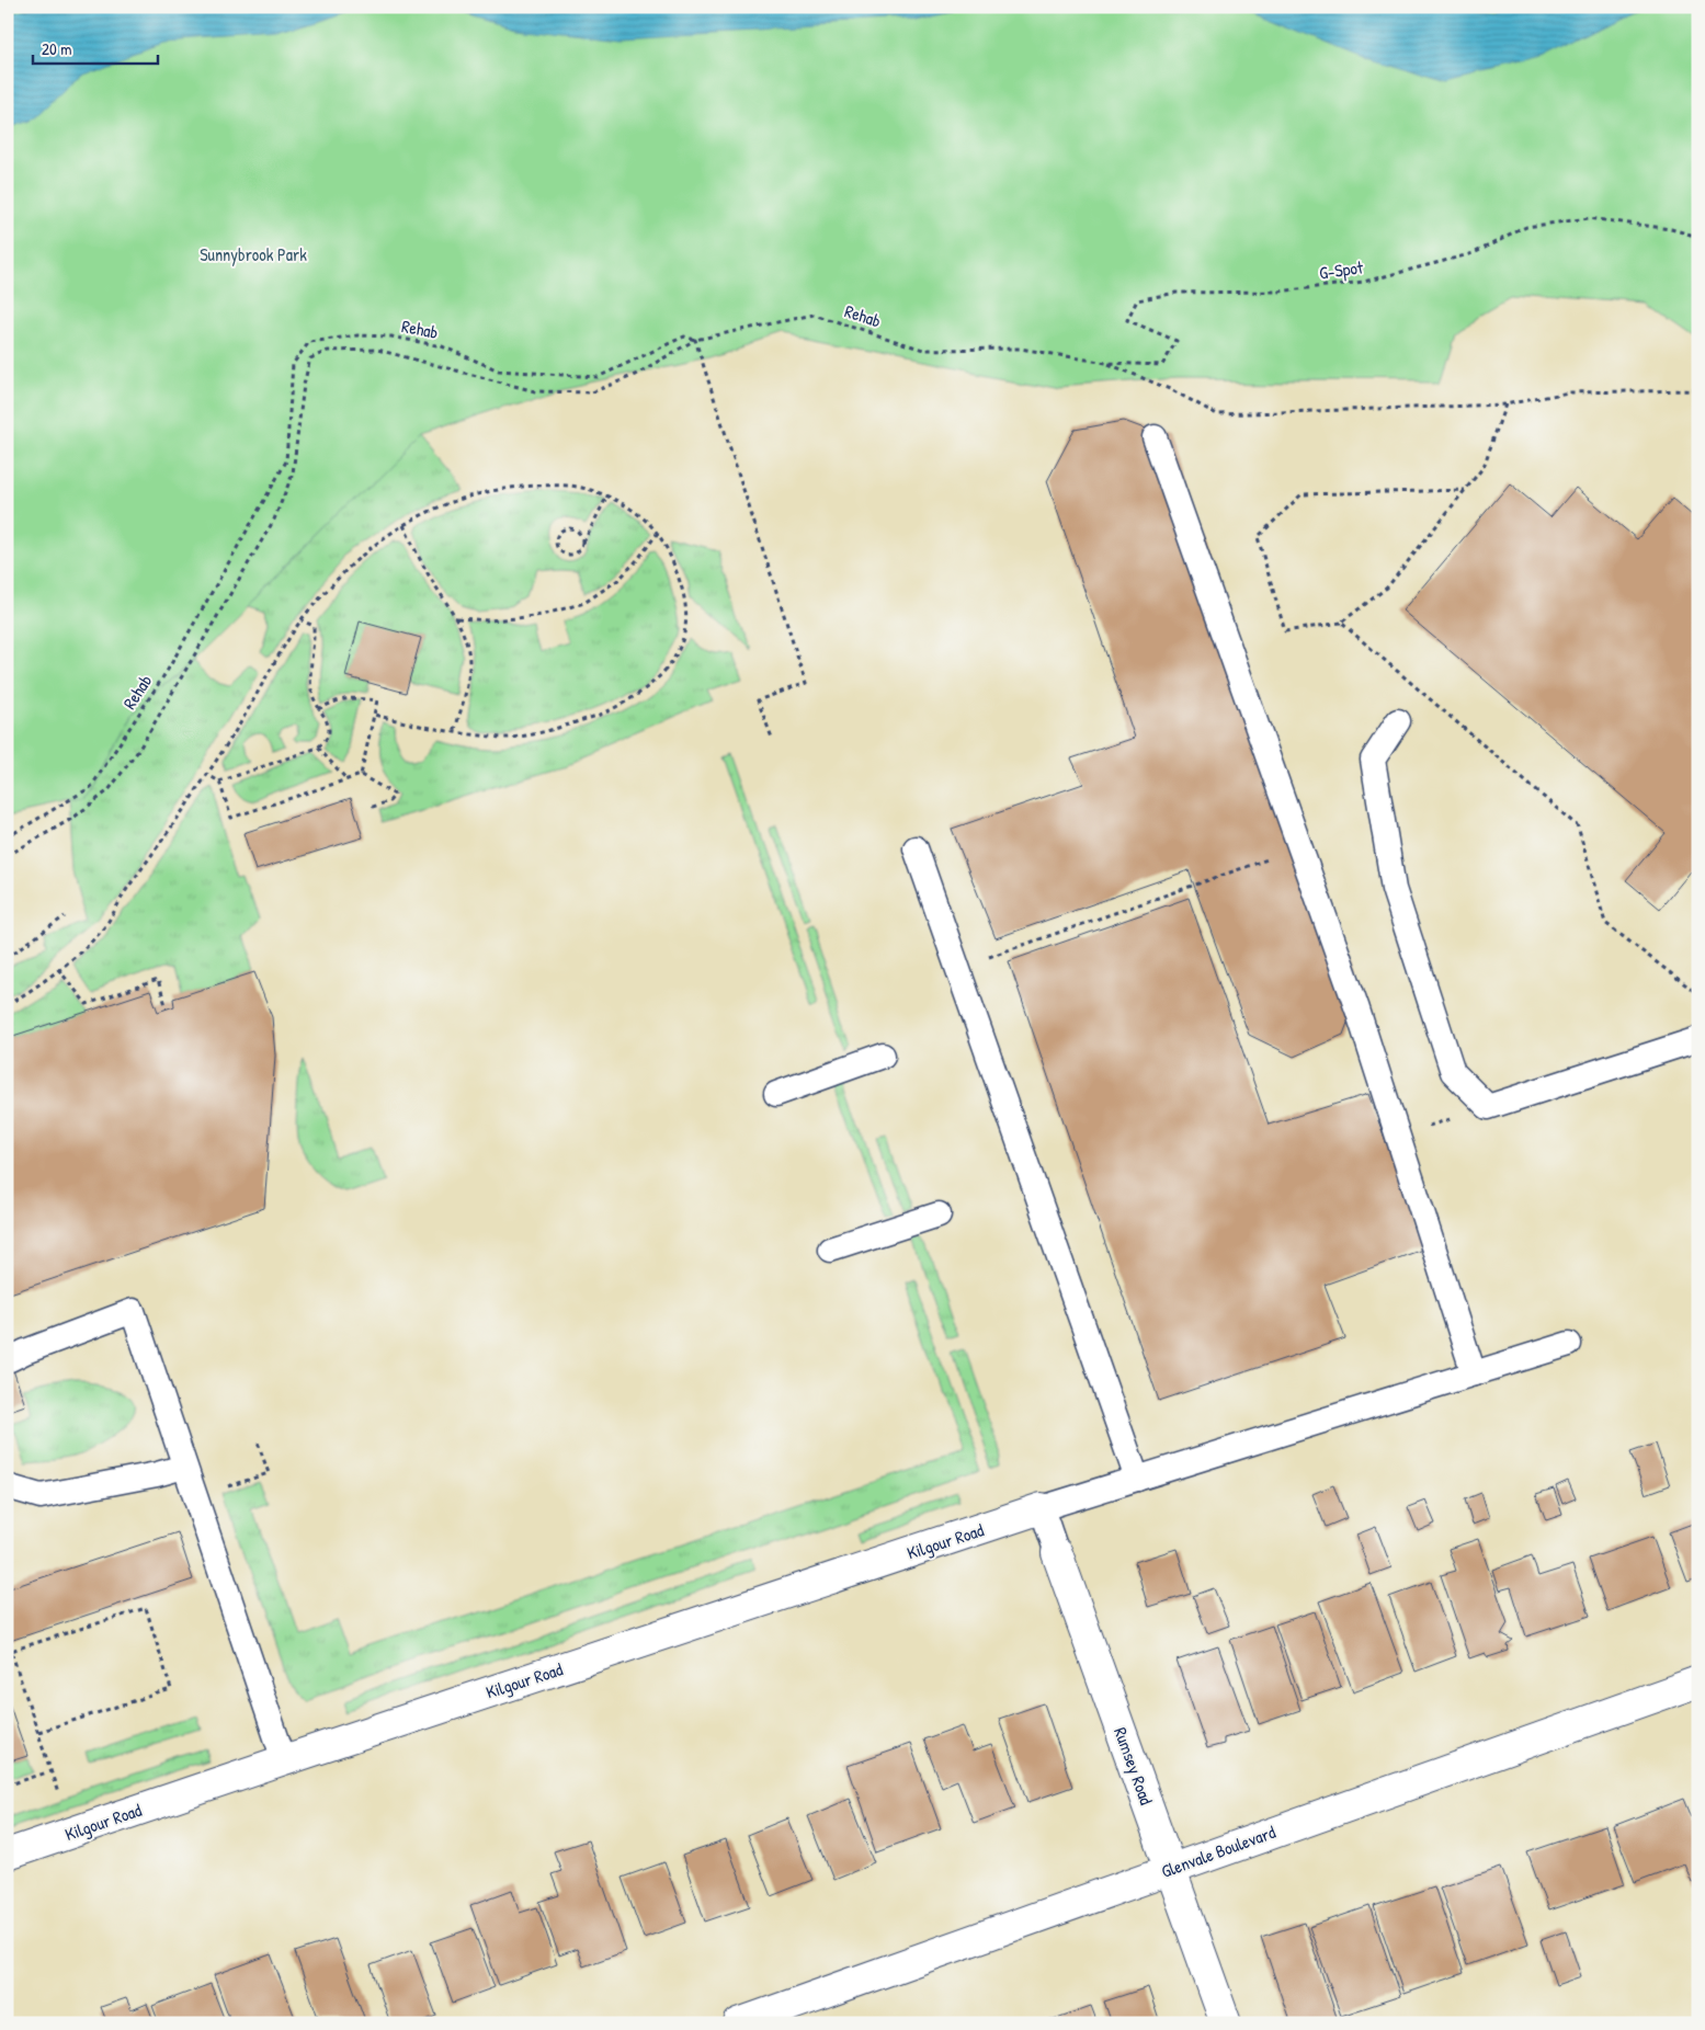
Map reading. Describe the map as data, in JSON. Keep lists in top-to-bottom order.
{
  "streets": {
    "street": ["Kilgour Road", "Rumsey Road", "Glenvale Boulevard"],
    "path": ["G-Spot", "Rehab"]
  },
  "crossings": [
    ["G-Spot", "Rehab"],
    ["Kilgour Road", "Rumsey Road"],
    ["Rumsey Road", "Glenvale Boulevard"]
  ],
  "parks": ["Sunnybrook Park"],
  "scale_bar": "20 m"
}
